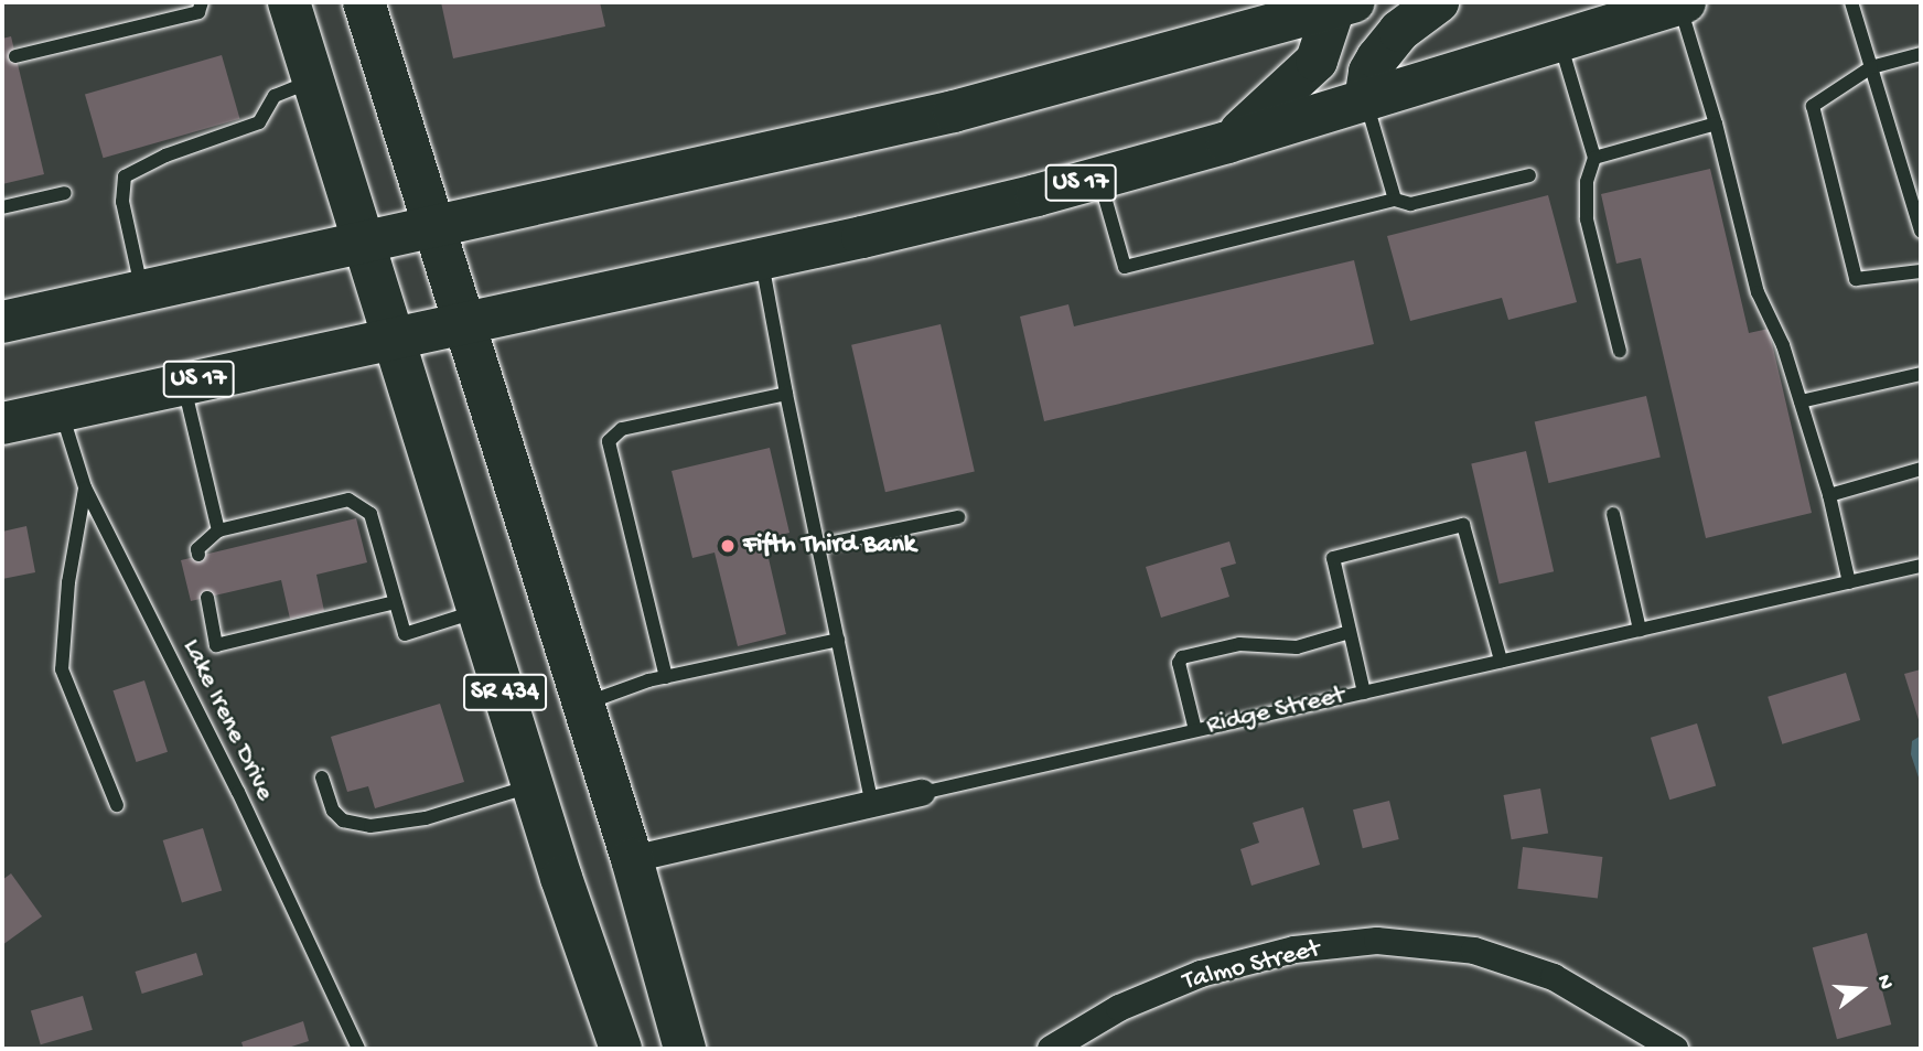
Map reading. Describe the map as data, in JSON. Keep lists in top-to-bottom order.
{
  "streets": {
    "main road": ["US 17", "SR 434"],
    "street": ["Ridge Street", "Talmo Street"],
    "lane": ["Lake Irene Drive"]
  },
  "crossings": [
    ["US 17", "SR 434"],
    ["US 17", "Lake Irene Drive"],
    ["SR 434", "Ridge Street"]
  ],
  "places": ["Fifth Third Bank"],
  "north": "right"
}
